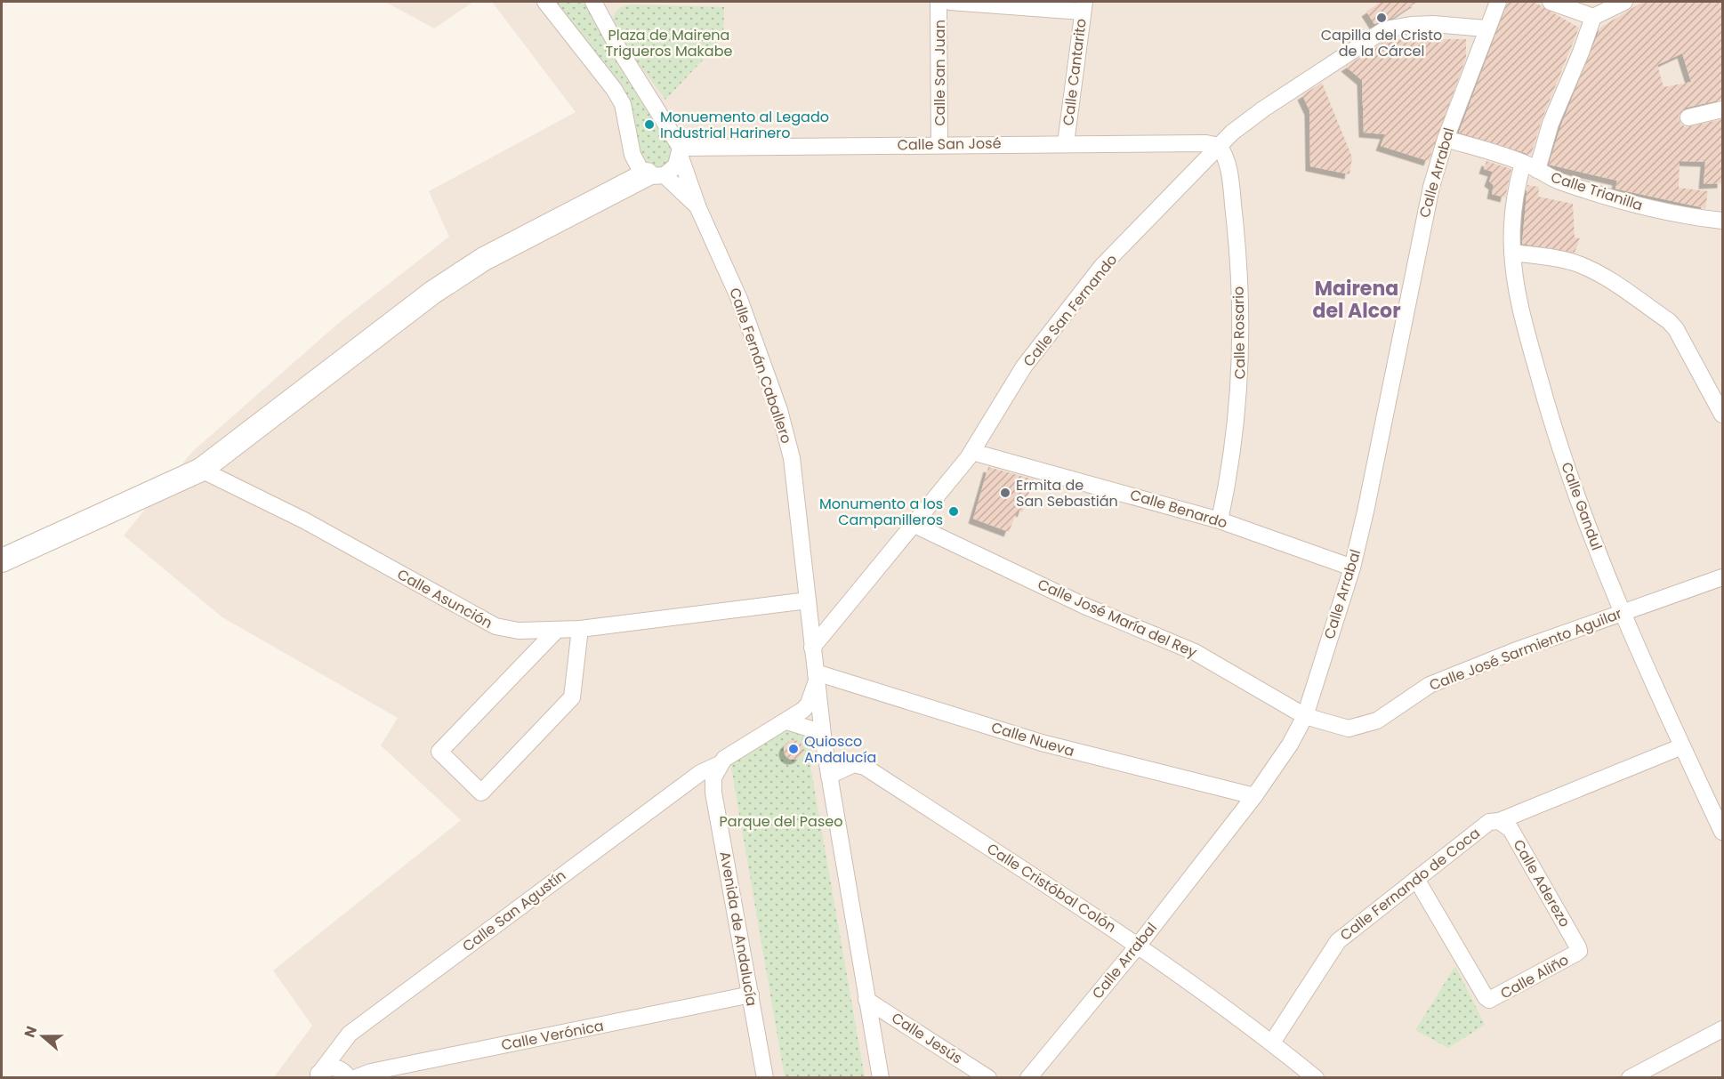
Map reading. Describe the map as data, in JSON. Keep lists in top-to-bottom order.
{
  "streets": {
    "street": [
      "Calle Cantarito",
      "Calle San Juan",
      "Calle San José",
      "Calle Arrabal",
      "Calle Trianilla",
      "Calle San Fernando",
      "Calle Rosario",
      "Calle Fernán Caballero",
      "Calle Gandul",
      "Calle Benardo",
      "Calle Asunción",
      "Calle José María del Rey",
      "Calle José Sarmiento Aguilar",
      "Calle Nueva",
      "Calle Aderezo",
      "Calle Fernando de Coca",
      "Calle Cristóbal Colón",
      "Calle San Agustín",
      "Avenida de Andalucía",
      "Calle Aliño",
      "Calle Verónica",
      "Calle Jesús"
    ]
  },
  "crossings": [
    ["Calle Cantarito", "Calle San José"],
    ["Calle San Juan", "Calle San José"],
    ["Calle San José", "Calle San Fernando"],
    ["Calle San José", "Calle Rosario"],
    ["Calle San José", "Calle Fernán Caballero"],
    ["Calle Arrabal", "Calle Trianilla"],
    ["Calle Arrabal", "Calle San Fernando"],
    ["Calle Arrabal", "Calle Benardo"],
    ["Calle Arrabal", "Calle José María del Rey"],
    ["Calle Arrabal", "Calle José Sarmiento Aguilar"],
    ["Calle Arrabal", "Calle Nueva"],
    ["Calle Arrabal", "Calle Cristóbal Colón"],
    ["Calle Trianilla", "Calle Gandul"],
    ["Calle San Fernando", "Calle Rosario"],
    ["Calle San Fernando", "Calle Fernán Caballero"],
    ["Calle San Fernando", "Calle Benardo"],
    ["Calle San Fernando", "Calle José María del Rey"],
    ["Calle Rosario", "Calle Benardo"],
    ["Calle Fernán Caballero", "Calle Asunción"],
    ["Calle Fernán Caballero", "Calle Nueva"],
    ["Calle Gandul", "Calle José Sarmiento Aguilar"],
    ["Calle Gandul", "Calle Fernando de Coca"],
    ["Calle José María del Rey", "Calle José Sarmiento Aguilar"],
    ["Calle Aderezo", "Calle Fernando de Coca"],
    ["Calle Aderezo", "Calle Aliño"],
    ["Calle Fernando de Coca", "Calle Cristóbal Colón"],
    ["Calle Fernando de Coca", "Calle Aliño"],
    ["Calle San Agustín", "Avenida de Andalucía"],
    ["Avenida de Andalucía", "Calle Verónica"]
  ],
  "districts": ["Mairena del Alcor"],
  "parks": ["Plaza de Mairena Trigueros Makabe", "Parque del Paseo"],
  "places": [
    "Capilla del Cristo de la Cárcel",
    "Monuemento al Legado Industrial Harinero",
    "Ermita de San Sebastián",
    "Monumento a los Campanilleros",
    "Quiosco Andalucía"
  ],
  "north": "left"
}
